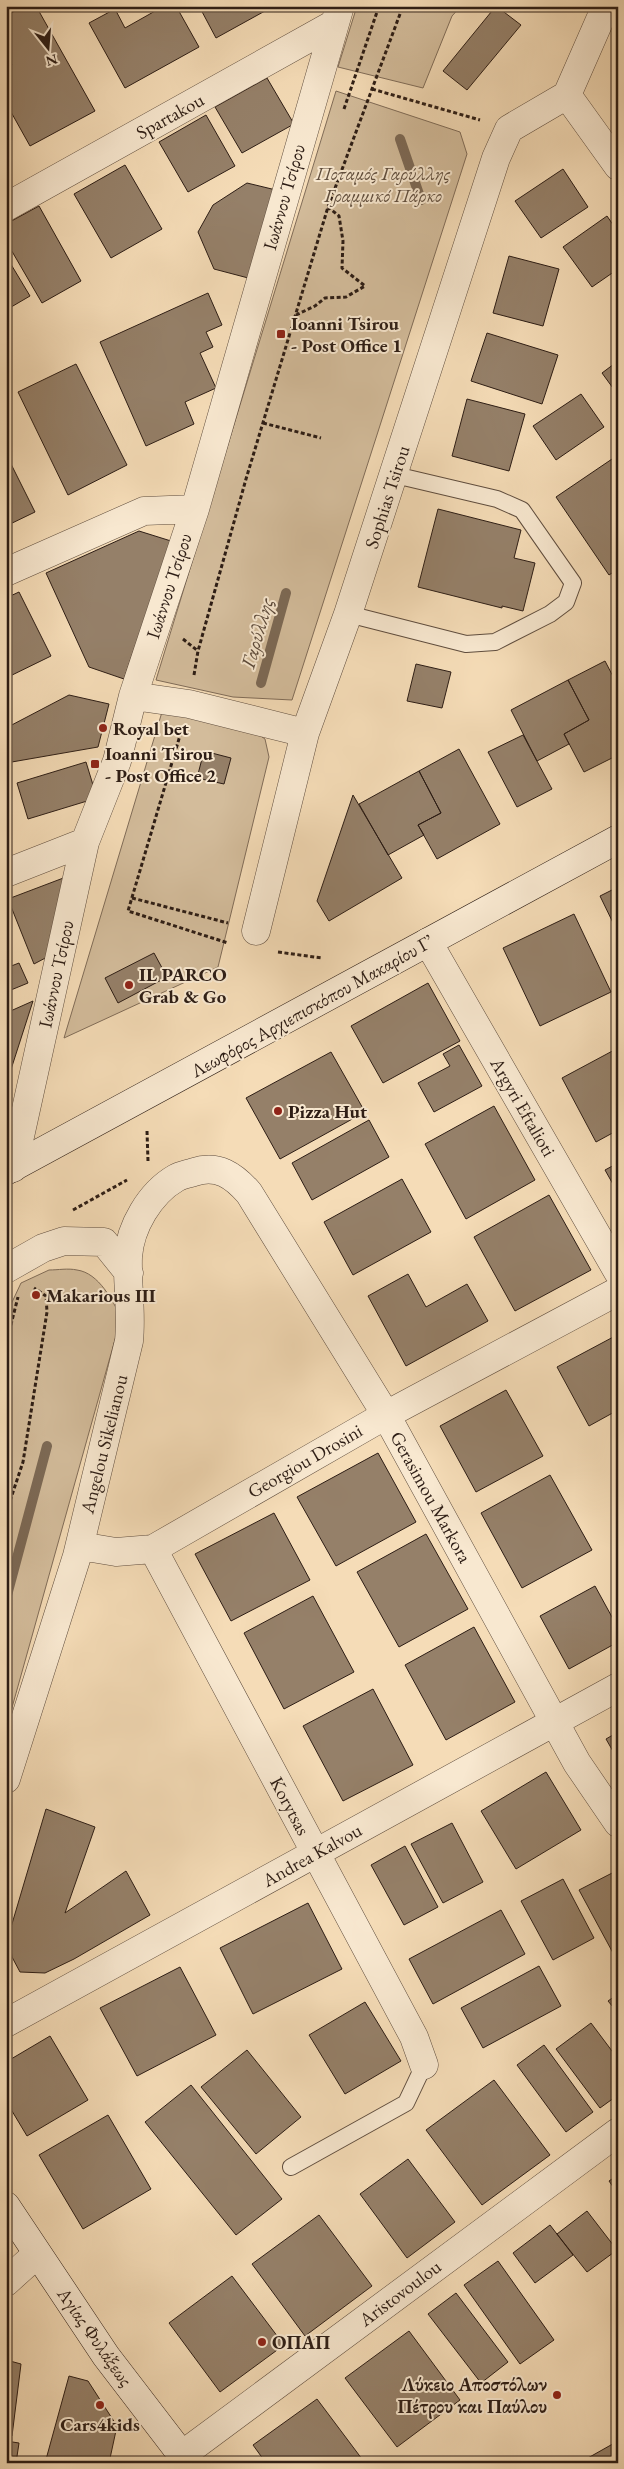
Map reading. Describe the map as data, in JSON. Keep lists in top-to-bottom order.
{
  "streets": {
    "street": [
      "Spartakou",
      "Ιωάννου Τσίρου",
      "Sophias Tsirou",
      "Λεωφόρος Αρχιεπισκόπου Μακαρίου Γ’",
      "Argyri Eftalioti",
      "Angelou Sikelianou",
      "Georgiou Drosini",
      "Gerasimou Markora",
      "Korytsas",
      "Andrea Kalvou",
      "Aristovoulou",
      "Αγίας Φυλάξεως"
    ]
  },
  "crossings": [
    ["Spartakou", "Ιωάννου Τσίρου"],
    ["Ιωάννου Τσίρου", "Λεωφόρος Αρχιεπισκόπου Μακαρίου Γ’"],
    ["Λεωφόρος Αρχιεπισκόπου Μακαρίου Γ’", "Argyri Eftalioti"],
    ["Angelou Sikelianou", "Gerasimou Markora"],
    ["Georgiou Drosini", "Gerasimou Markora"],
    ["Georgiou Drosini", "Korytsas"],
    ["Gerasimou Markora", "Andrea Kalvou"],
    ["Korytsas", "Andrea Kalvou"],
    ["Aristovoulou", "Αγίας Φυλάξεως"]
  ],
  "water": ["Γαρύλλης"],
  "parks": ["Ποταμός Γαρύλλης Γραμμικό Πάρκο"],
  "places": {
    "transit": ["Ioanni Tsirou - Post Office 1", "Ioanni Tsirou - Post Office 2"],
    "other": [
      "Royal bet",
      "IL PARCO Grab & Go",
      "Pizza Hut",
      "Makarious III",
      "ΟΠΑΠ",
      "Λύκειο Αποστόλων Πέτρου και Παύλου",
      "Cars4kids"
    ]
  },
  "north": "bottom"
}
